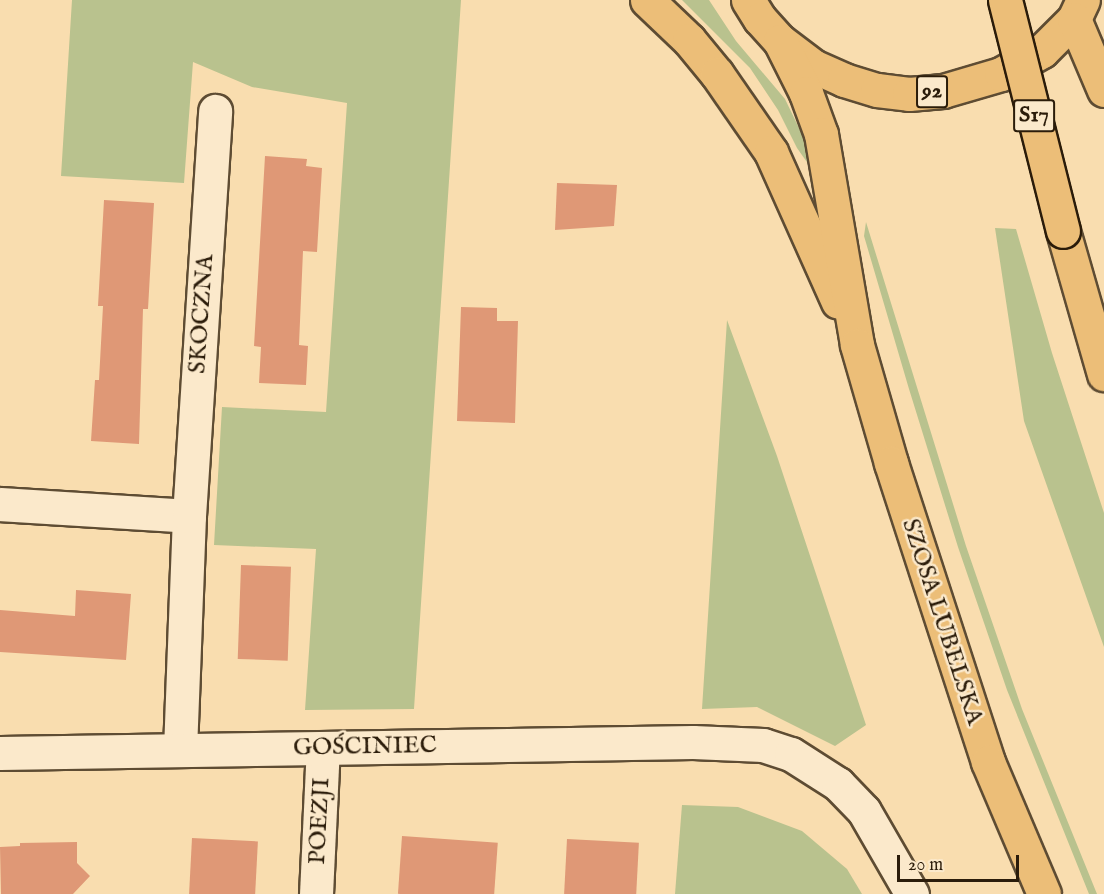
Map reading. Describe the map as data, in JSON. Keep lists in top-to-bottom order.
{
  "streets": {
    "main road": ["92", "S17", "SZOSA LUBELSKA"],
    "street": ["SKOCZNA", "GOŚCINIEC", "POEZJI"]
  },
  "crossings": [
    ["SKOCZNA", "GOŚCINIEC"],
    ["GOŚCINIEC", "POEZJI"]
  ],
  "scale_bar": "20 m"
}
